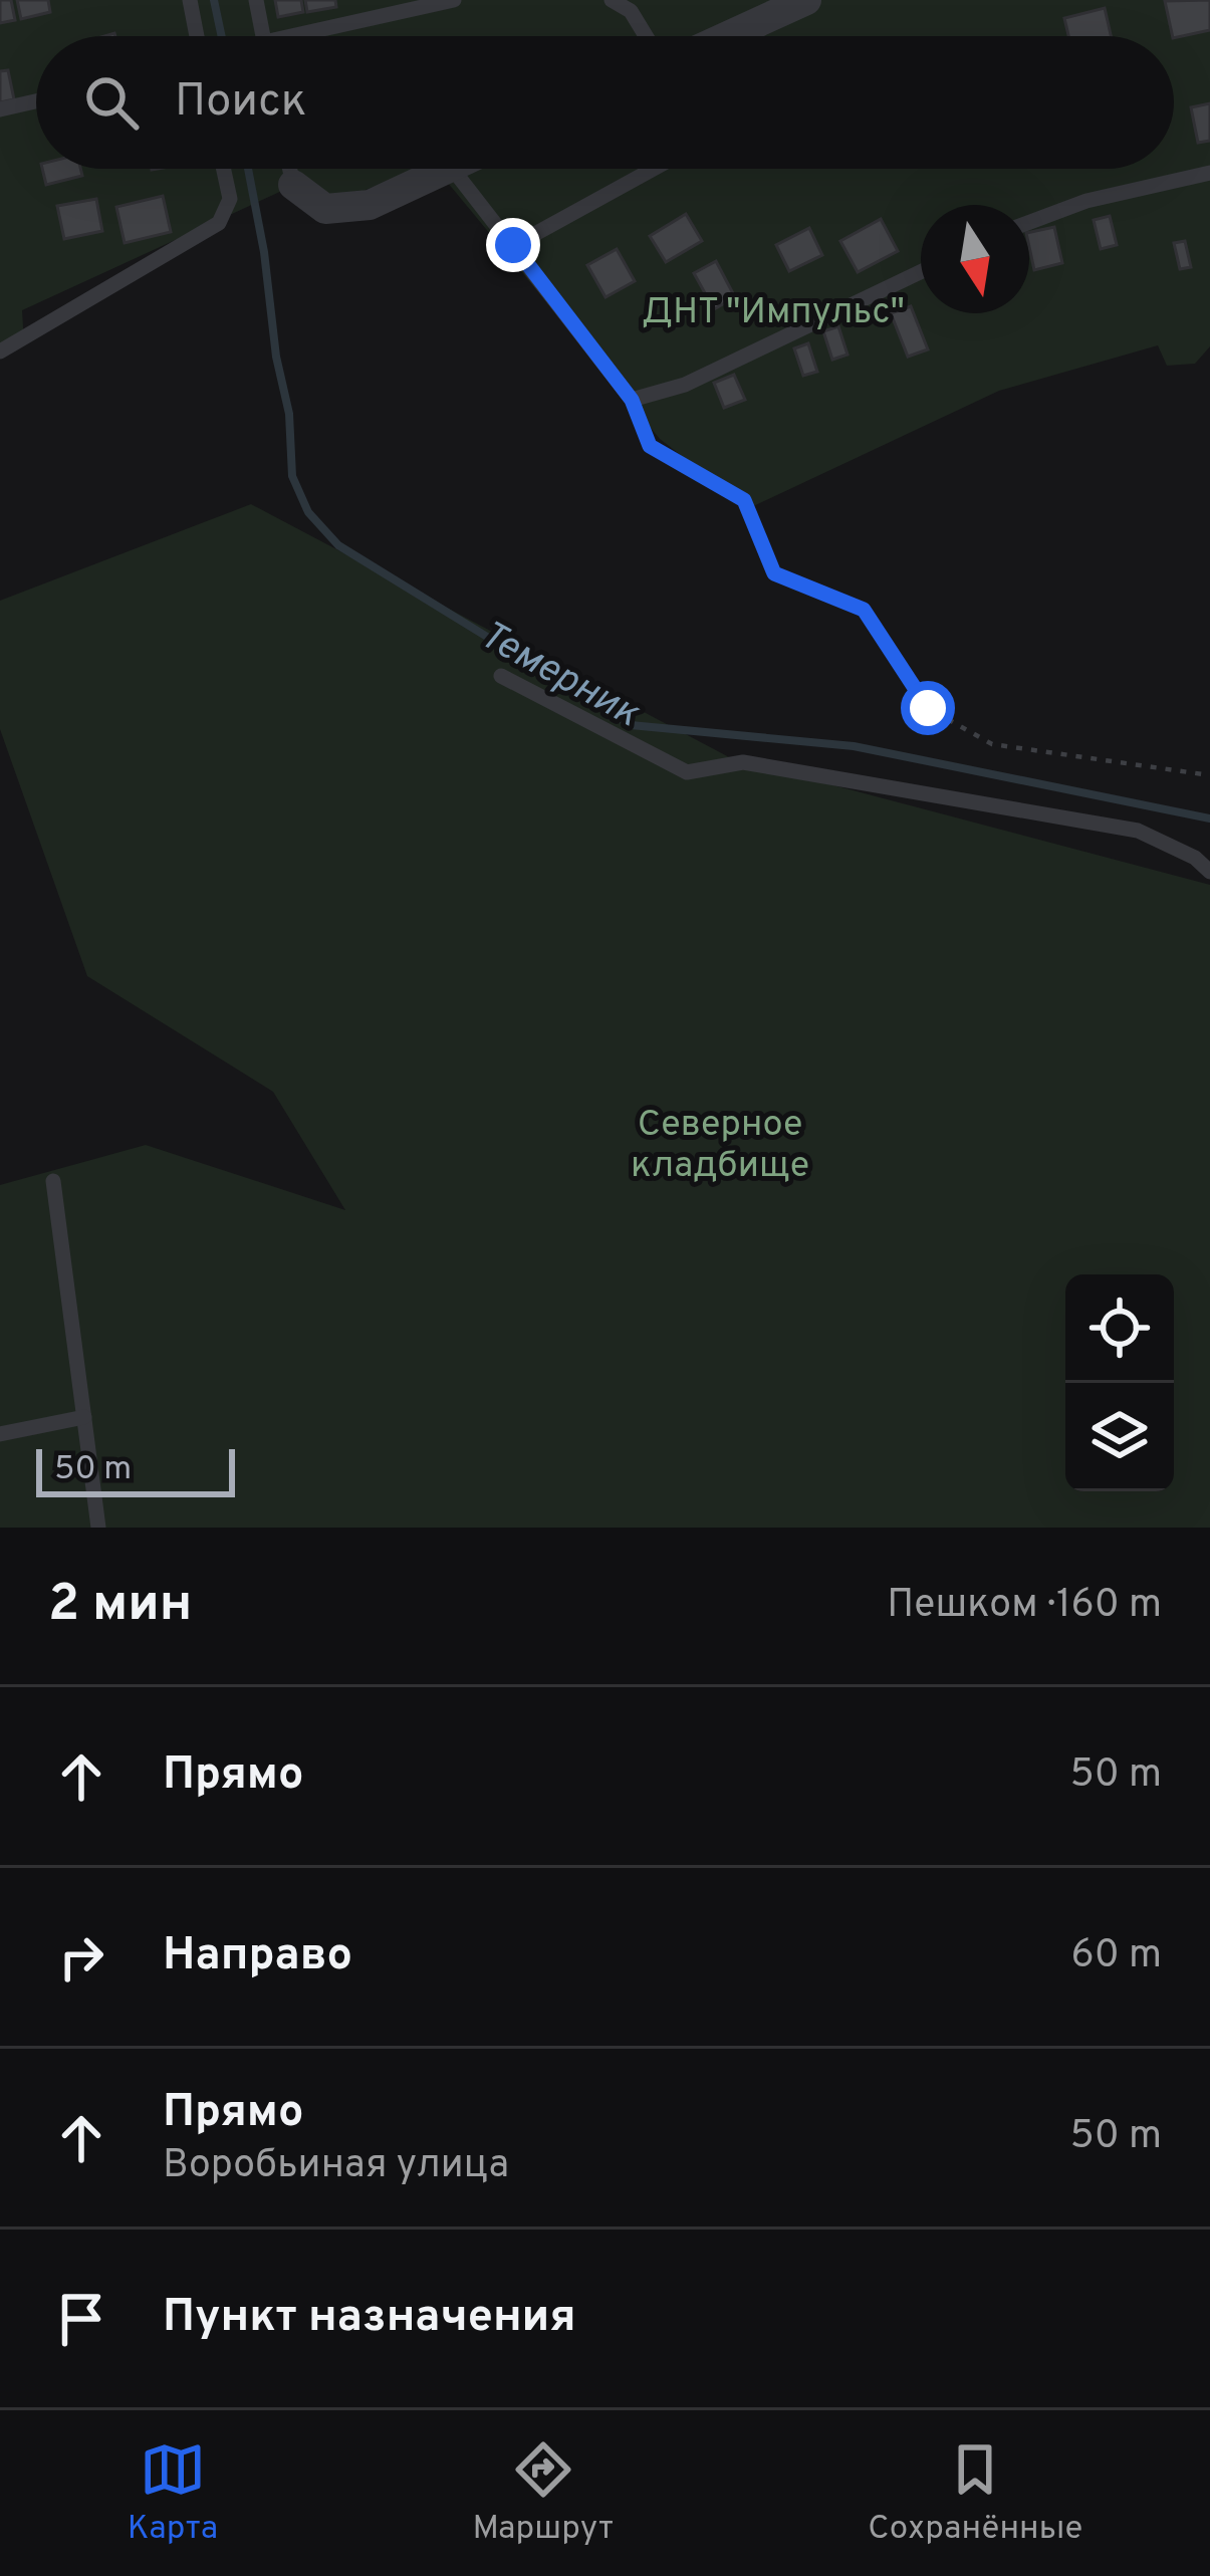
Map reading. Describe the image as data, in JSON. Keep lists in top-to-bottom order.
{
  "water": ["Темерник"],
  "parks": ["ДНТ \"Импульс\"", "Северное кладбище"],
  "scale_bar": "50 m",
  "north": "bottom",
  "page": {
    "search": "Поиск",
    "scale": "50 m",
    "heading": ["2 мин", "Пешком · 160 m"],
    "list": [
      ["Прямо", "50 m"],
      ["Направо", "60 m"],
      ["Прямо", "Воробьиная улица", "50 m"],
      "Пункт назначения"
    ],
    "nav": ["Карта", "Маршрут", "Сохранённые"]
  }
}
